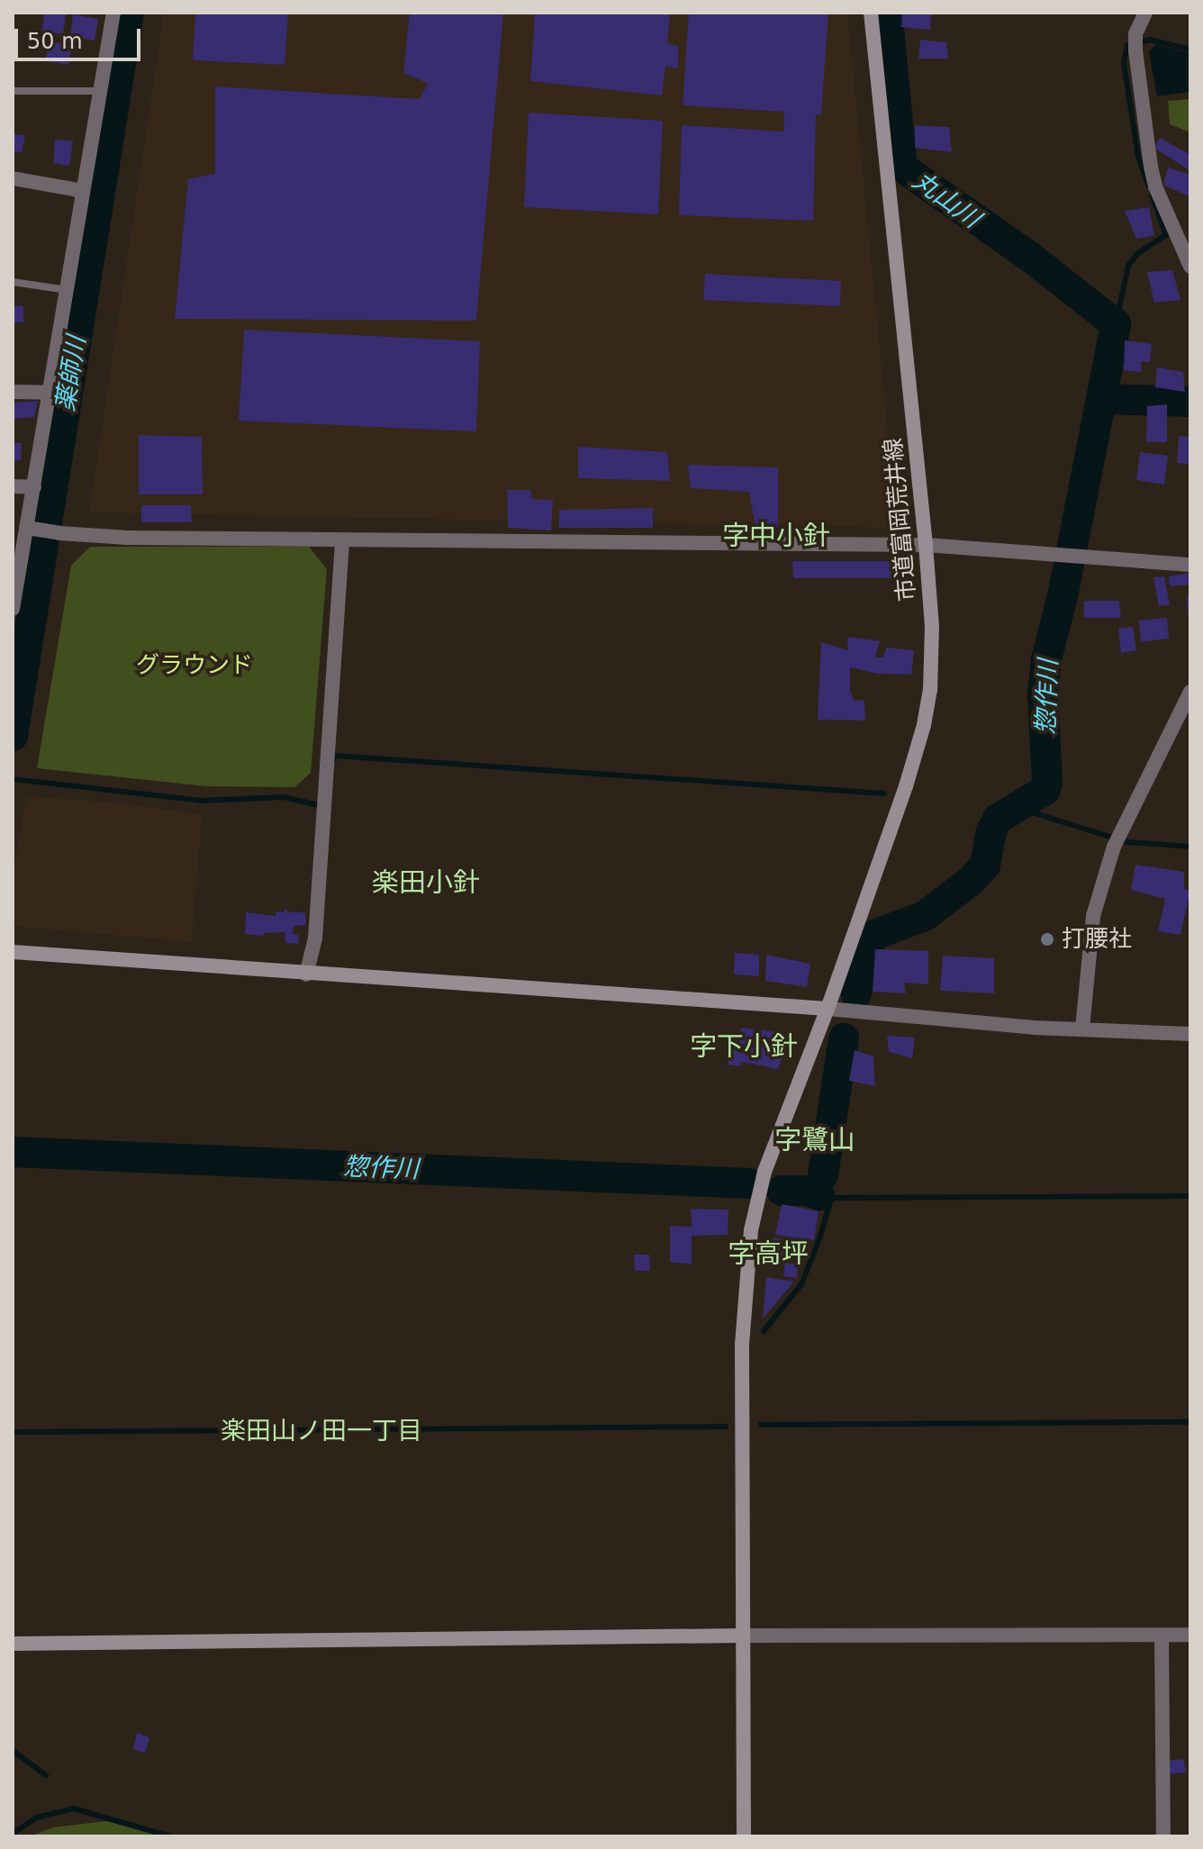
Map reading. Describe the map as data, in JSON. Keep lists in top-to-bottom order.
{
  "streets": {
    "street": ["市道富岡荒井線"]
  },
  "districts": [
    "字中小針",
    "楽田小針",
    "字下小針",
    "字鷺山",
    "字高坪",
    "楽田山ノ田一丁目"
  ],
  "water": ["丸山川", "薬師川", "惣作川"],
  "parks": ["グラウンド"],
  "places": ["打腰社"],
  "scale_bar": "50 m"
}
